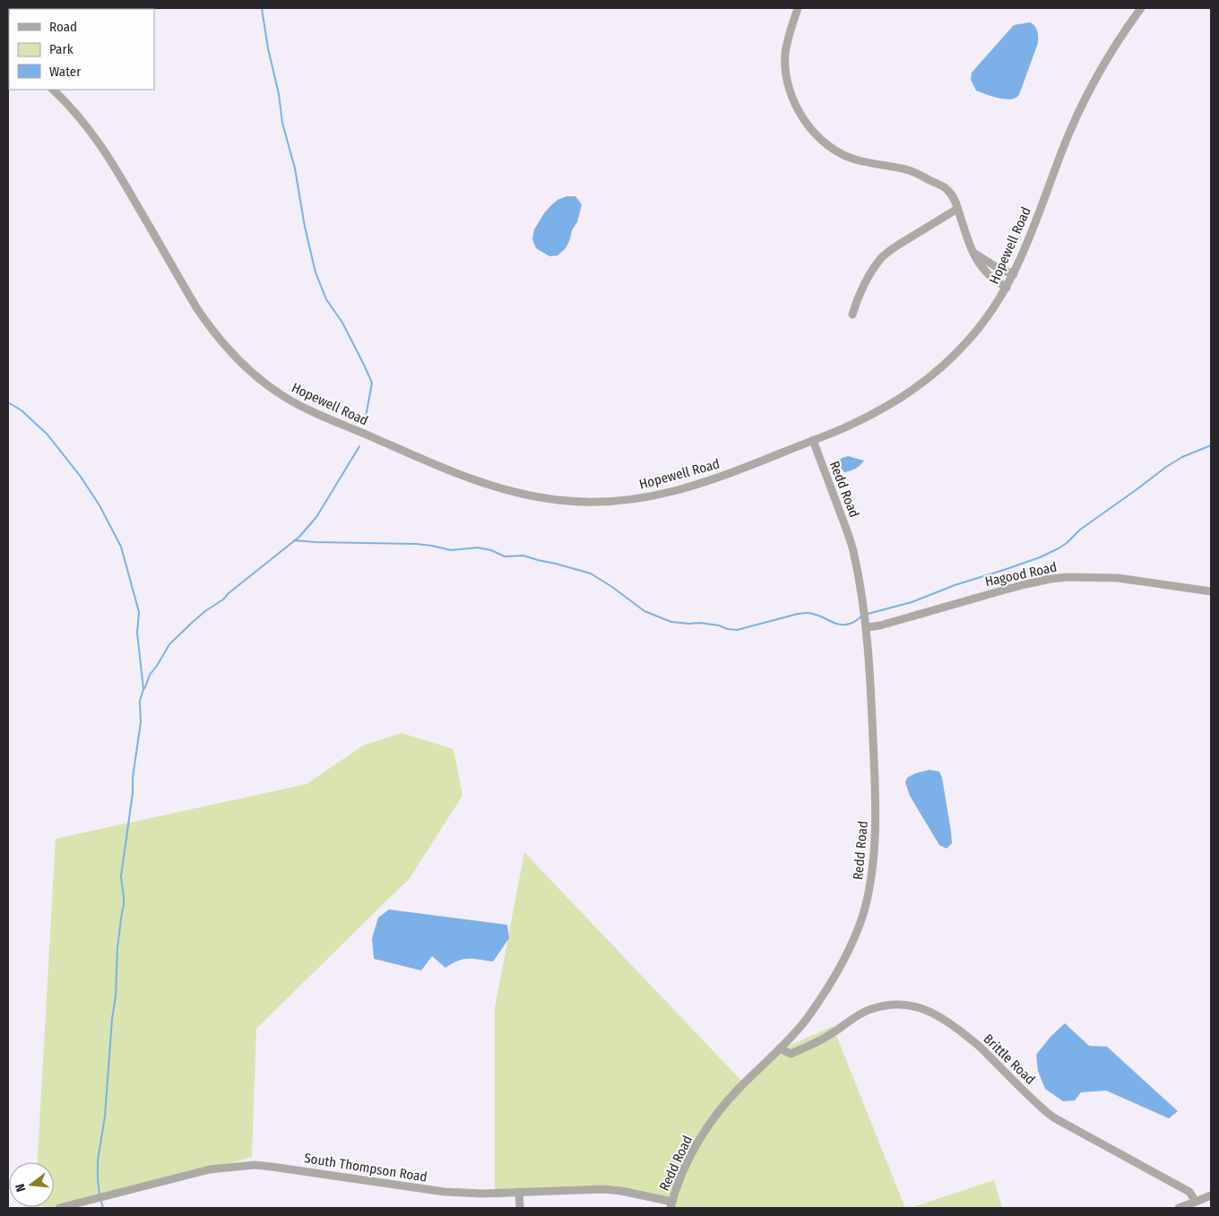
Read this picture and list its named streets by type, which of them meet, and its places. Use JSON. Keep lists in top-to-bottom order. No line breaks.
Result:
{"streets":{"street":["Hopewell Road","Redd Road","Hagood Road","Brittle Road","South Thompson Road"]},"crossings":[["Hopewell Road","Redd Road"],["Redd Road","Hagood Road"],["Redd Road","Brittle Road"],["Redd Road","South Thompson Road"]],"legend":["Road","Park","Water"],"north":"left"}
